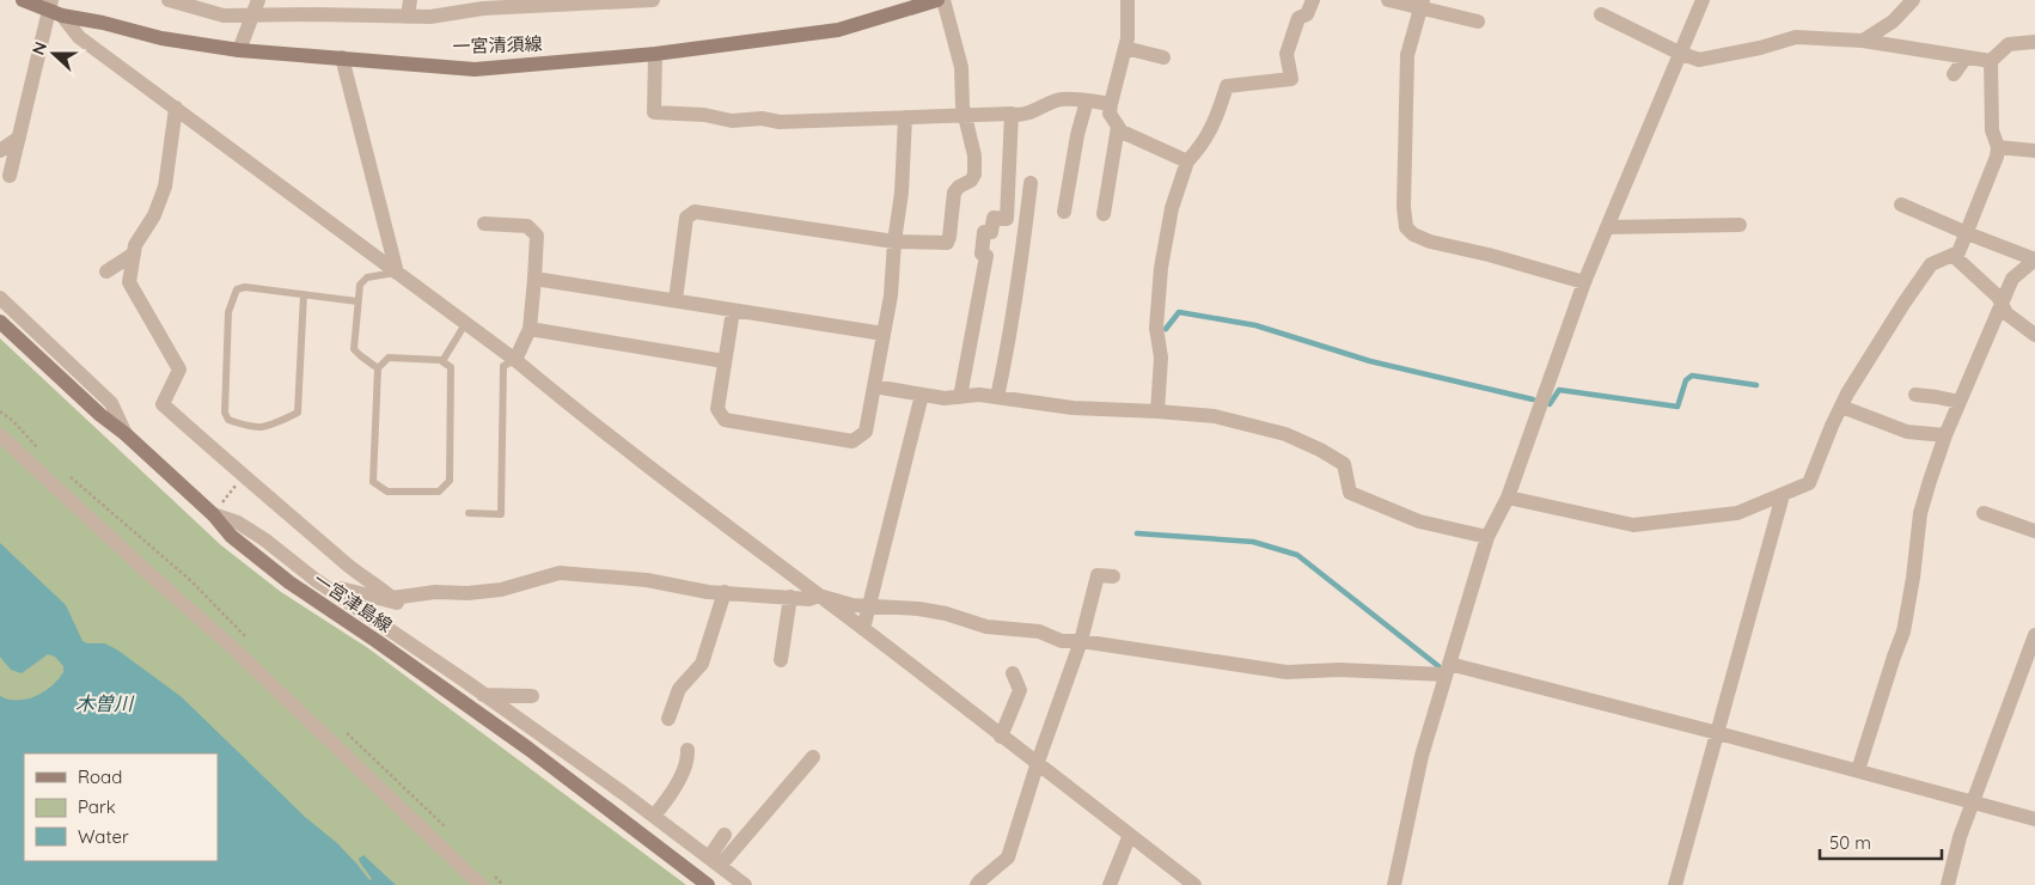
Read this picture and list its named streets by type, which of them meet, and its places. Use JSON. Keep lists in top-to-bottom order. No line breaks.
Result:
{"streets":{"main road":["一宮清須線","一宮津島線"]},"water":["木曽川"],"legend":["Road","Park","Water"],"scale_bar":"50 m","north":"left"}
